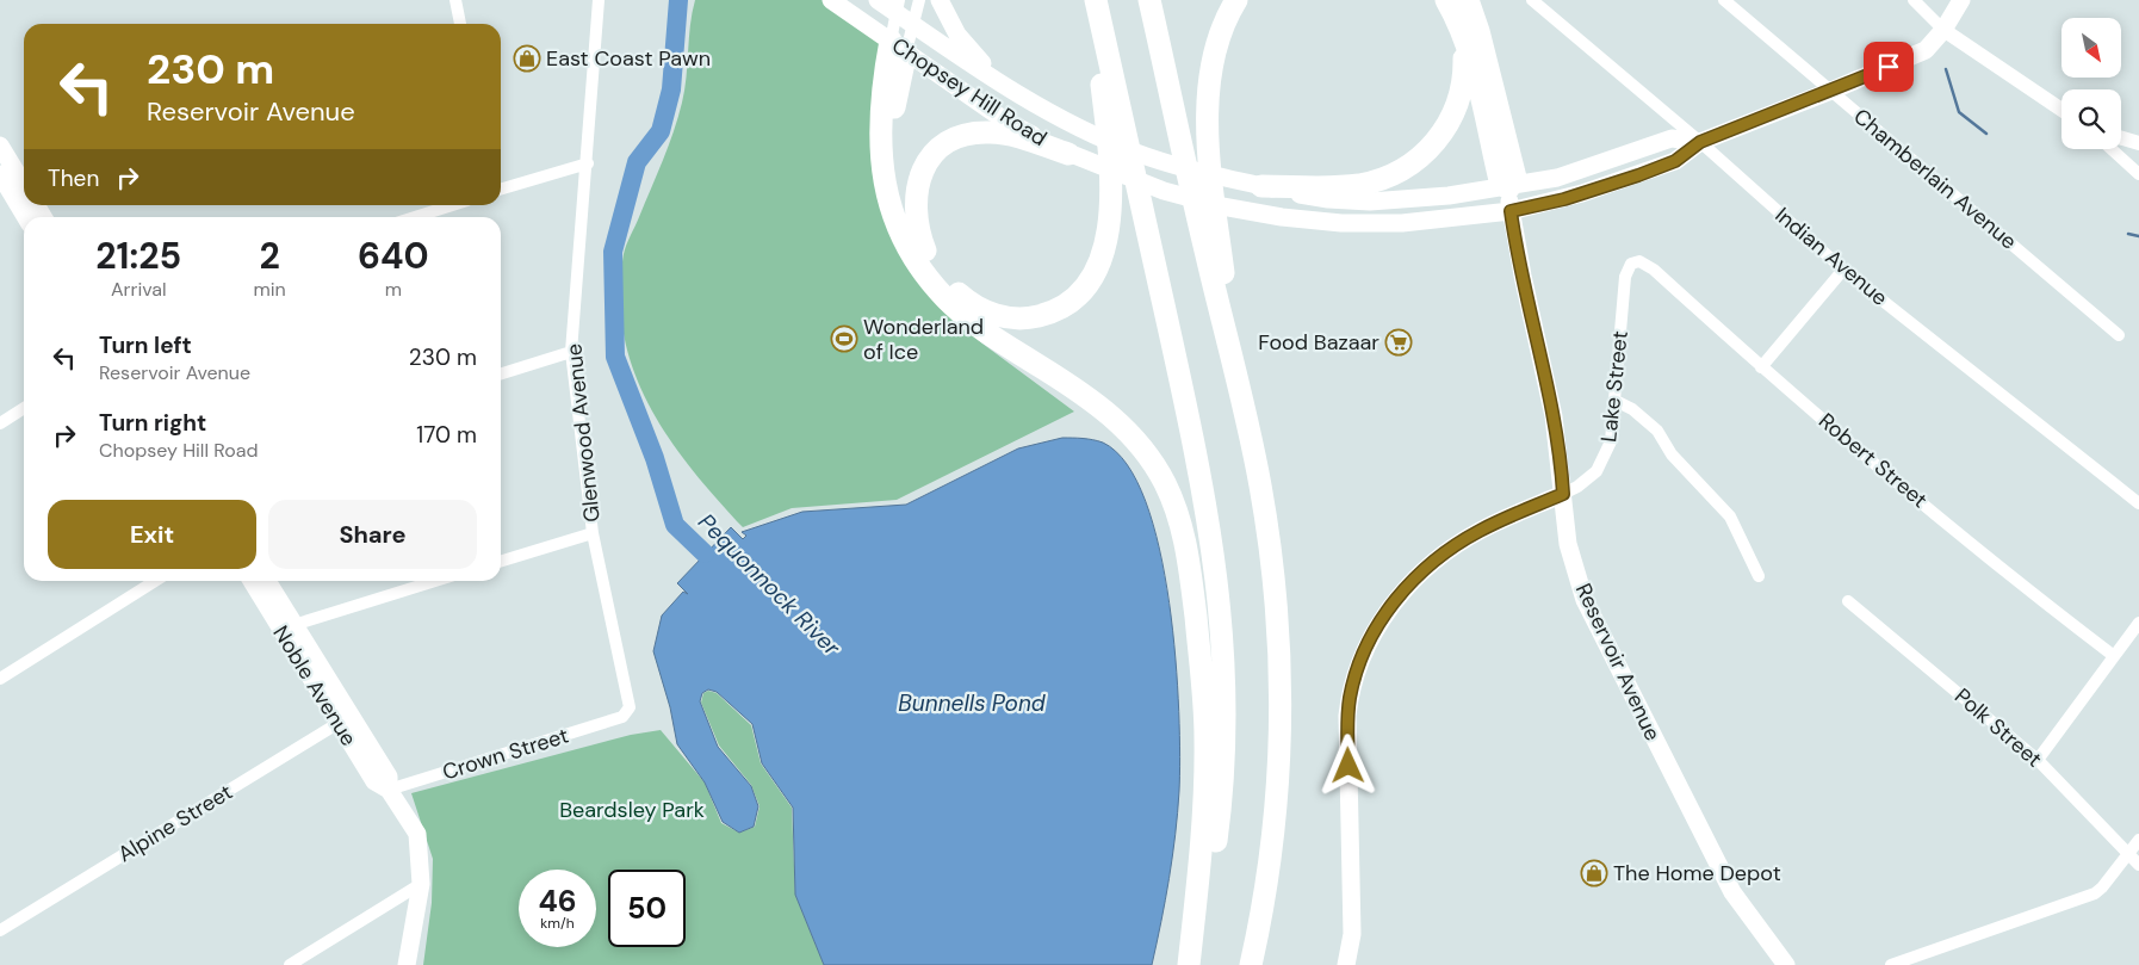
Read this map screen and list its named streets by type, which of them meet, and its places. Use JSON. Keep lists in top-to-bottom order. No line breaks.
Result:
{"streets":{"main road":["Chopsey Hill Road","Reservoir Avenue","Noble Avenue"],"street":["Chamberlain Avenue","Indian Avenue","Lake Street","Glenwood Avenue","Robert Street","Polk Street","Crown Street","Alpine Street"]},"crossings":[["Chopsey Hill Road","Chamberlain Avenue"],["Chopsey Hill Road","Indian Avenue"],["Chopsey Hill Road","Reservoir Avenue"],["Lake Street","Robert Street"],["Lake Street","Reservoir Avenue"],["Glenwood Avenue","Crown Street"],["Noble Avenue","Crown Street"],["Noble Avenue","Alpine Street"]],"water":["Pequonnock River","Bunnells Pond"],"parks":["Beardsley Park"],"places":{"shop":["East Coast Pawn","The Home Depot"],"sports":["Wonderland of Ice"],"supermarket":["Food Bazaar"]},"north":"bottom right","page":{"turn":["230 m","Reservoir Avenue"],"then":"Then","eta":["21:25","Arrival","2","min","640","m"],"list":[{"name":"Turn left","note":"Reservoir Avenue","value":"230 m"},{"name":"Turn right","note":"Chopsey Hill Road","value":"170 m"}],"buttons":["Exit","Share"],"speed":"46 km/h","limit":"50"}}
